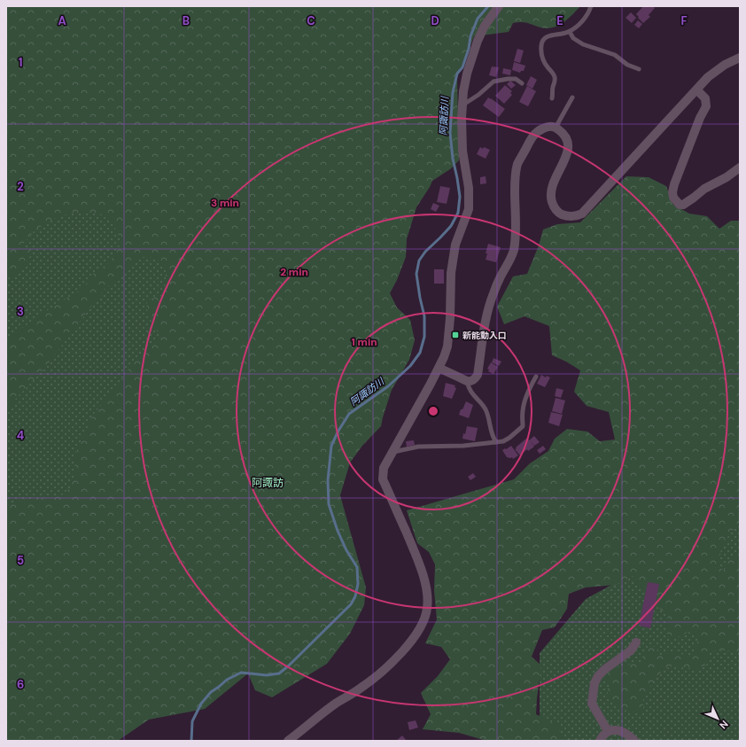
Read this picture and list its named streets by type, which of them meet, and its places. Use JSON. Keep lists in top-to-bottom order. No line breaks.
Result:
{"districts":["阿諏訪"],"water":["阿諏訪川"],"places":{"transit":["新能動入口"]},"north":"bottom right","grid":{"columns":["A","B","C","D","E","F"],"rows":["1","2","3","4","5","6"]},"rings":["3 min","2 min","1 min"]}
